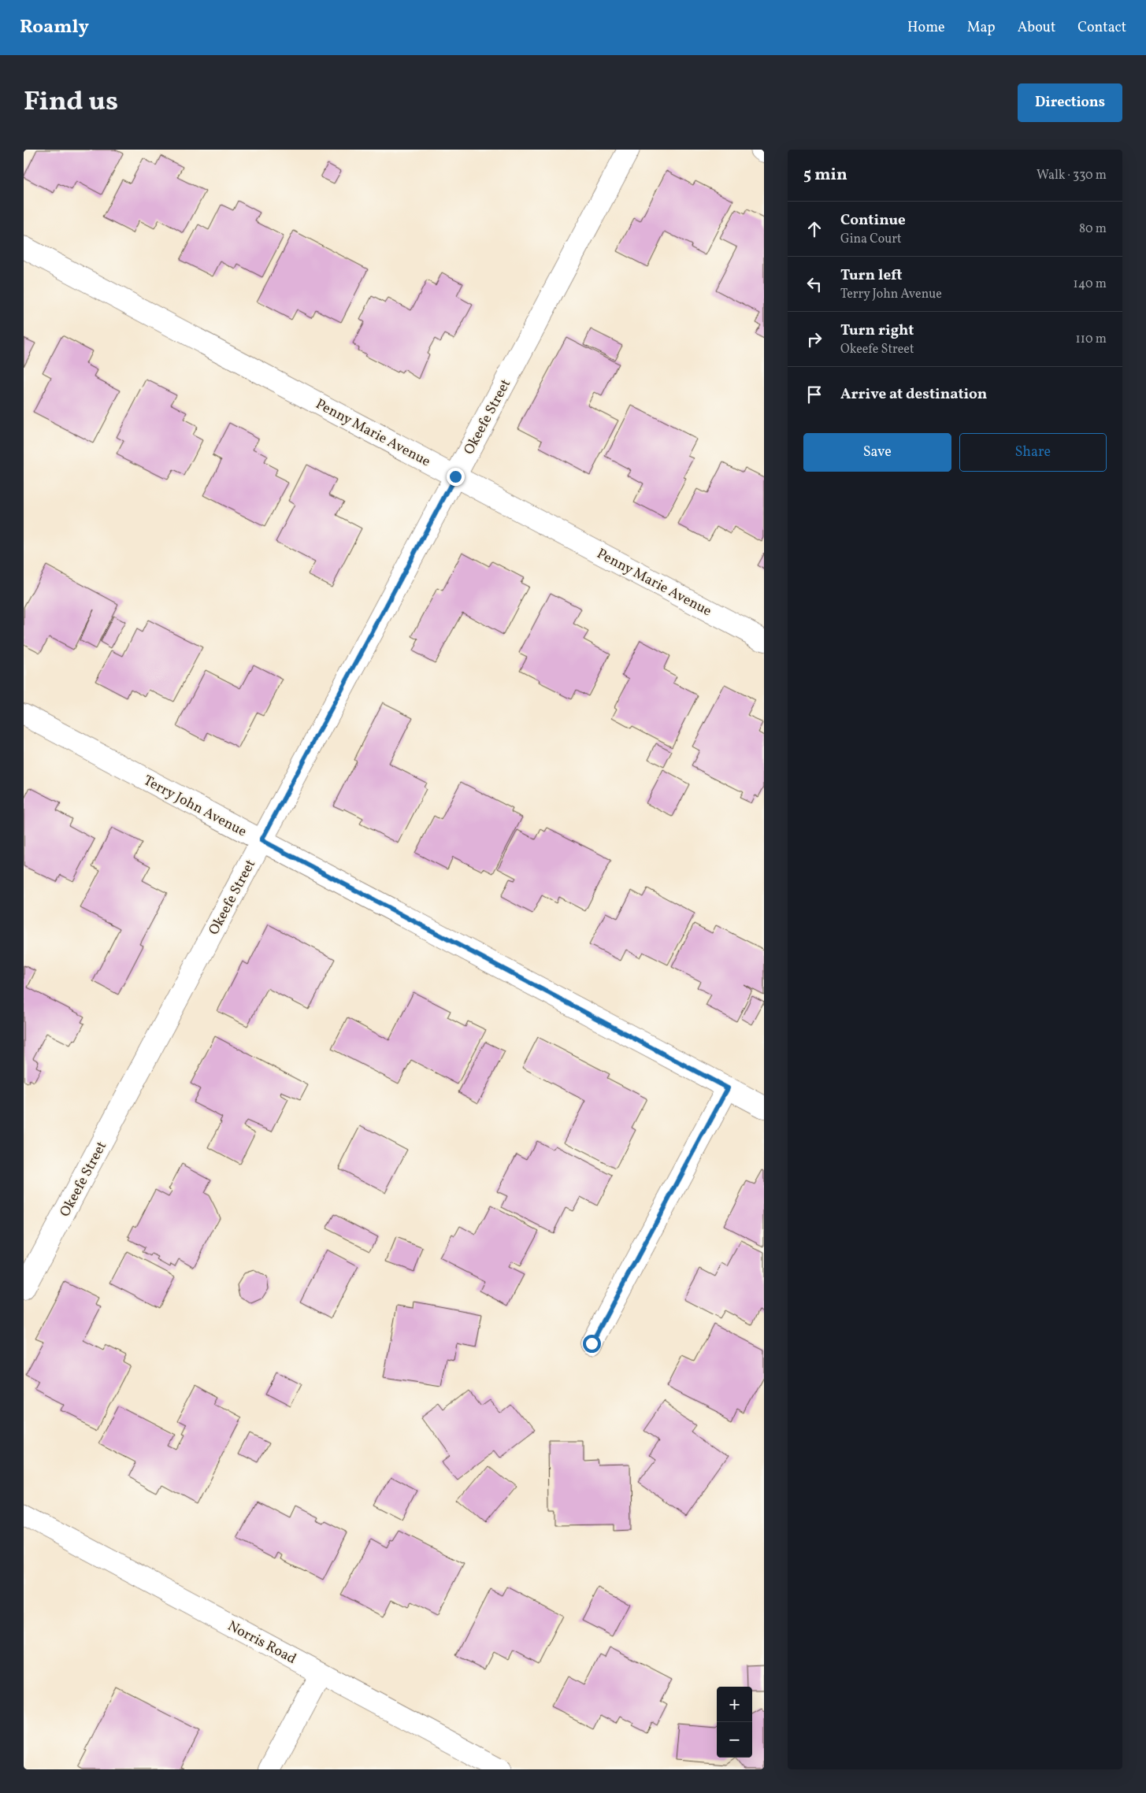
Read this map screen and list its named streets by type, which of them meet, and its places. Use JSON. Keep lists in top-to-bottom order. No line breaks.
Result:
{"streets":{"street":["Okeefe Street","Penny Marie Avenue","Terry John Avenue","Norris Road"]},"crossings":[["Okeefe Street","Penny Marie Avenue"],["Okeefe Street","Terry John Avenue"]],"page":{"header":"Roamly","nav":["Home","Map","About","Contact"],"title":"Find us","buttons":["Directions",["Save","Share"]],"heading":["5 min","Walk · 330 m"],"list":[["Continue","Gina Court","80 m"],["Turn left","Terry John Avenue","140 m"],["Turn right","Okeefe Street","110 m"],"Arrive at destination"],"map_buttons":["+","−"]}}
